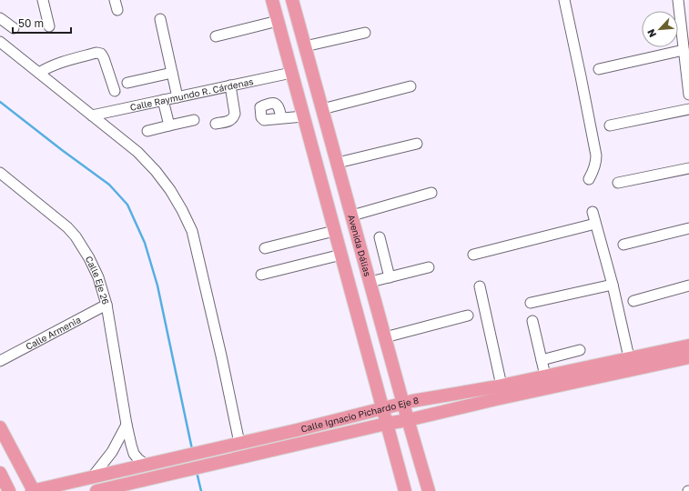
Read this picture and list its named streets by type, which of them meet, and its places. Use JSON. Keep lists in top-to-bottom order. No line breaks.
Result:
{"streets":{"main road":["Avenida Dálias","Calle Ignacio Pichardo Eje 8"],"street":["Calle Raymundo R. Cárdenas","Calle Eje 26","Calle Armenia"]},"crossings":[["Avenida Dálias","Calle Ignacio Pichardo Eje 8"],["Calle Eje 26","Calle Armenia"],["Calle Eje 26","Calle Ignacio Pichardo Eje 8"]],"scale_bar":"50 m","north":"bottom left"}
